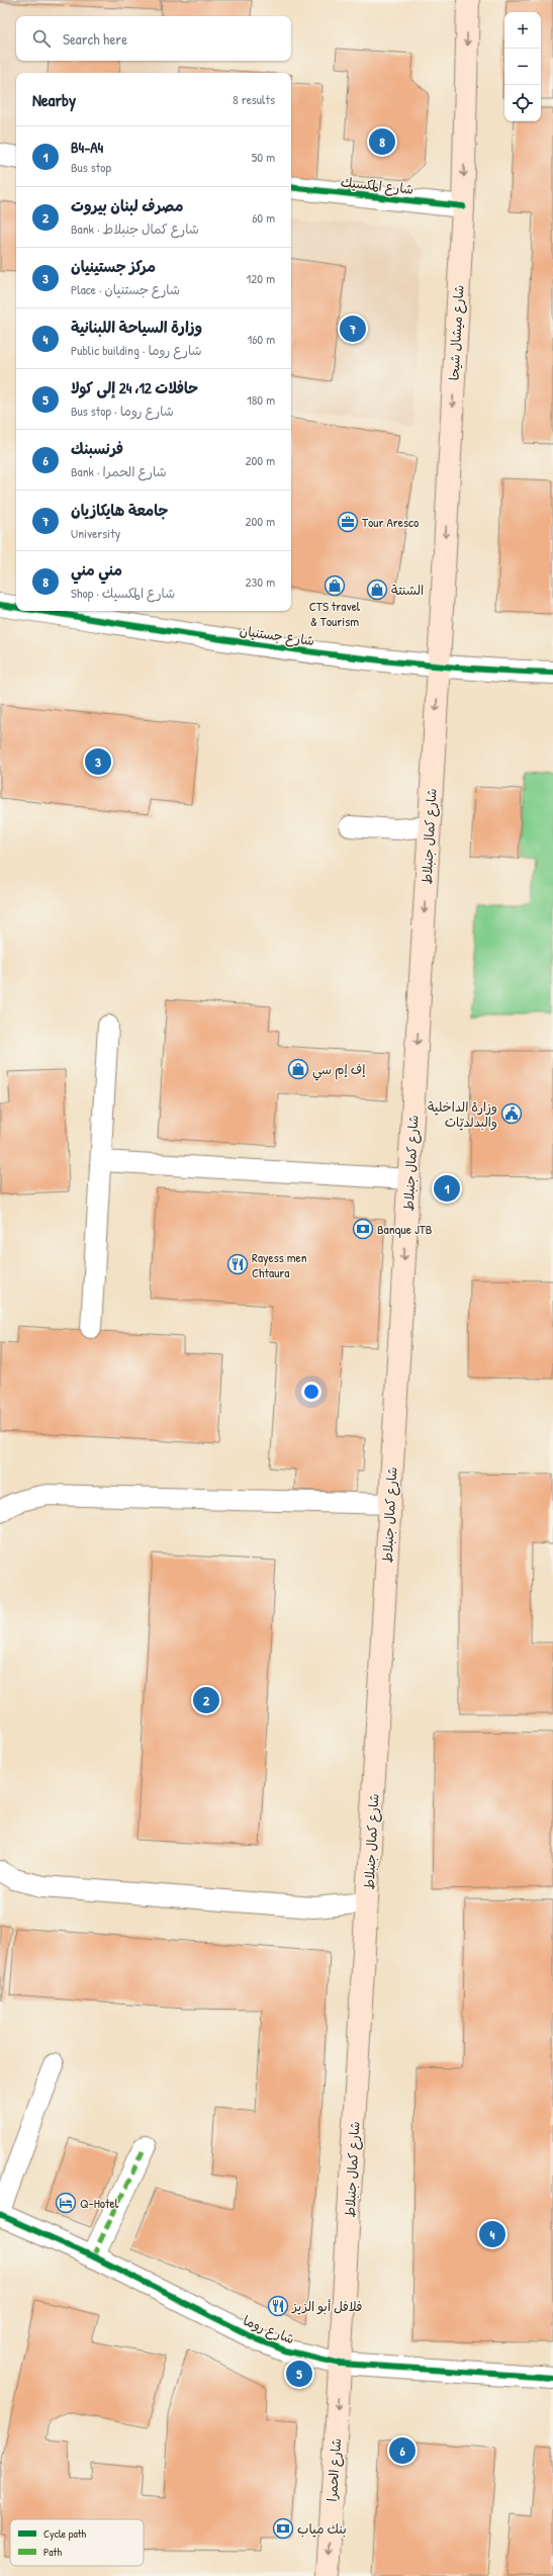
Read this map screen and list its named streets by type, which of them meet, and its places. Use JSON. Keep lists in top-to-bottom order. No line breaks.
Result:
{"streets":{"main road":["شارع ميشال شيحا","شارع كمال جنبلاط","شارع الحمرا"],"street":["شارع المكسيك","شارع جستنيان","شارع روما"]},"crossings":[["شارع المكسيك","شارع ميشال شيحا"],["شارع ميشال شيحا","شارع جستنيان"],["شارع ميشال شيحا","شارع كمال جنبلاط"],["شارع جستنيان","شارع كمال جنبلاط"],["شارع كمال جنبلاط","شارع روما"],["شارع كمال جنبلاط","شارع الحمرا"],["شارع روما","شارع الحمرا"]],"one_way":["شارع ميشال شيحا","شارع كمال جنبلاط","شارع الحمرا"],"places":{"office":["Tour Aresco"],"shop":["CTS travel & Tourism","الشنتة","إف إم سي"],"public building":["وزارة الداخلية والبدلديّات"],"bank":["Banque JTB","بنك مياب"],"restaurant":["Rayess men Chtaura","فلافل أبو الزيز"],"hotel":["Q-Hotel"]},"legend":["Cycle path","Path"],"page":{"map_buttons":["+","−"],"search":"Search here","heading":["Nearby","8 results"],"list":[{"mark":"1","name":"B4-A4","note":"Bus stop","value":"50 m"},{"mark":"2","name":"مصرف لبنان بيروت","note":"Bank · شارع كمال جنبلاط","value":"60 m"},{"mark":"3","name":"مركز جستينيان","note":"Place · شارع جستنيان","value":"120 m"},{"mark":"4","name":"وزارة السياحة اللبنانية","note":"Public building · شارع روما","value":"160 m"},{"mark":"5","name":"حافلات 12، 24 إلى كولا","note":"Bus stop · شارع روما","value":"180 m"},{"mark":"6","name":"فرنسبنك","note":"Bank · شارع الحمرا","value":"200 m"},{"mark":"7","name":"جامعة هايكازيان","note":"University","value":"200 m"},{"mark":"8","name":"مني مني","note":"Shop · شارع المكسيك","value":"230 m"}],"pins":["8","7","3","1","2","4","5","6"]}}
